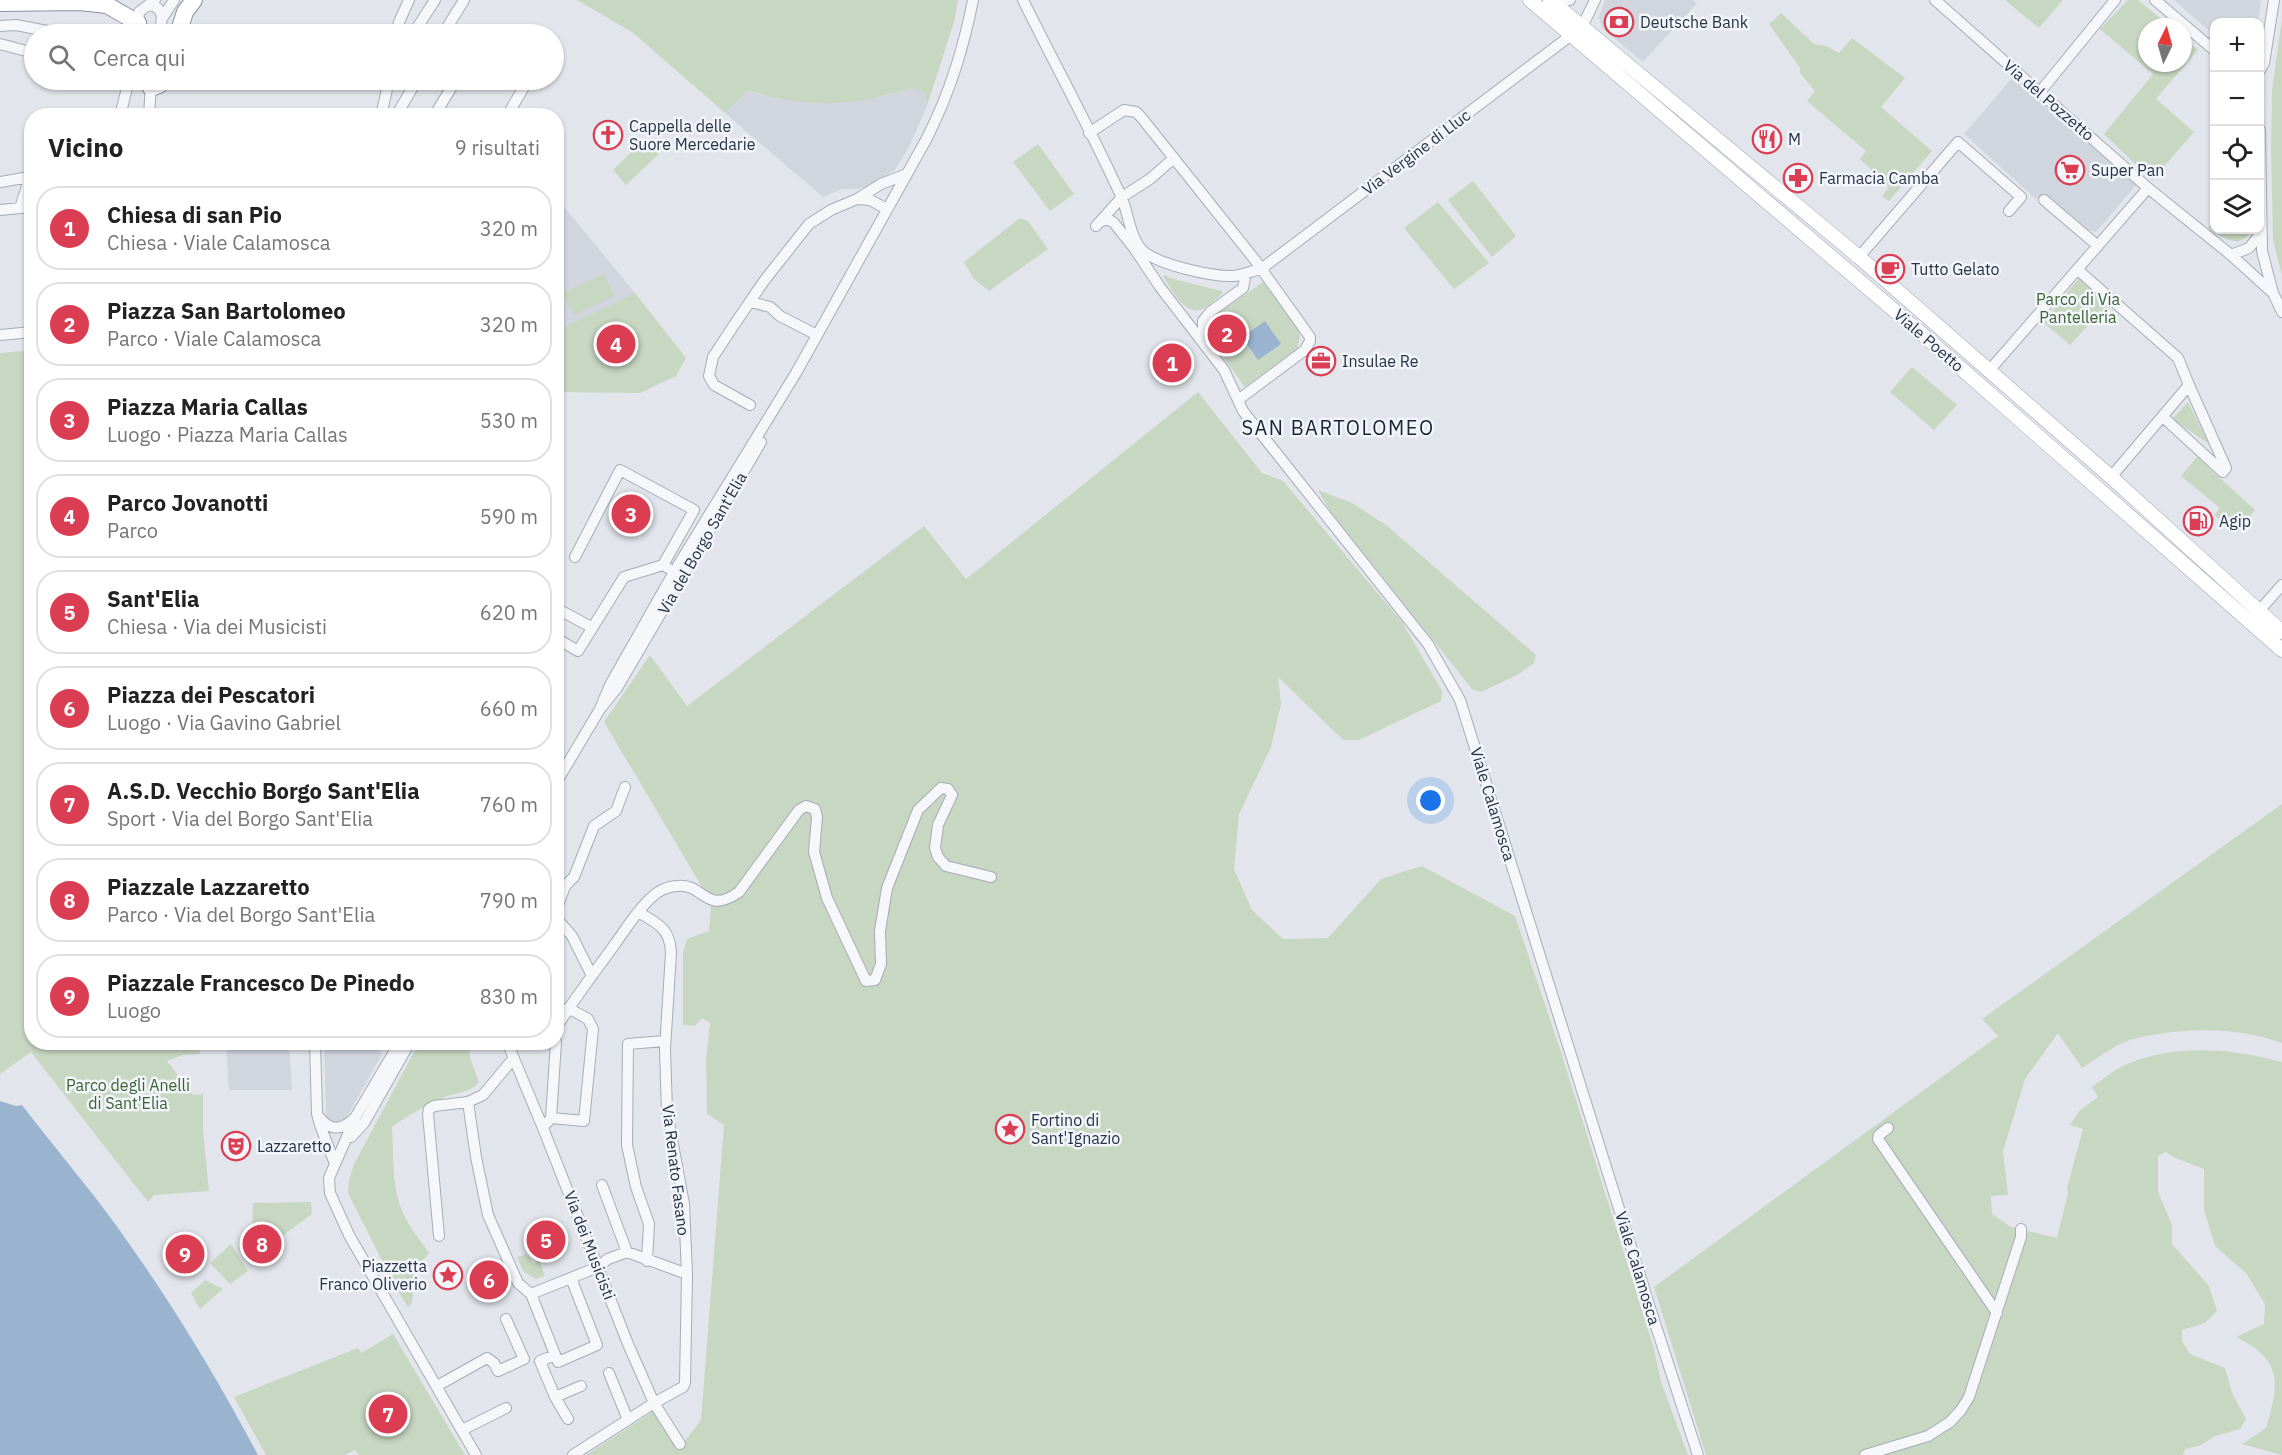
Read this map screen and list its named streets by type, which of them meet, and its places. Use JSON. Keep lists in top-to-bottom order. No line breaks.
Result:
{"streets":{"main road":["Viale Poetto"],"street":["Via del Pozzetto","Via Vergine di Lluc","Via del Borgo Sant'Elia","Viale Calamosca","Via Renato Fasano","Via dei Musicisti"]},"crossings":[["Via Vergine di Lluc","Viale Poetto"],["Via Renato Fasano","Via dei Musicisti"]],"districts":["SAN BARTOLOMEO"],"parks":["Parco di Via Pantelleria","Parco degli Anelli di Sant'Elia"],"places":{"bank":["Deutsche Bank"],"church":["Cappella delle Suore Mercedarie"],"restaurant":["M"],"supermarket":["Super Pan"],"pharmacy":["Farmacia Camba"],"cafe":["Tutto Gelato"],"office":["Insulae Re"],"fuel station":["Agip"],"place":["Fortino di Sant'Ignazio","Piazzetta Franco Oliverio"],"theatre":["Lazzaretto"]},"north":"top","page":{"map_buttons":["+","−"],"search":"Cerca qui","heading":["Vicino","9 risultati"],"list":[{"mark":"1","name":"Chiesa di san Pio","note":"Chiesa · Viale Calamosca","value":"320 m"},{"mark":"2","name":"Piazza San Bartolomeo","note":"Parco · Viale Calamosca","value":"320 m"},{"mark":"3","name":"Piazza Maria Callas","note":"Luogo · Piazza Maria Callas","value":"530 m"},{"mark":"4","name":"Parco Jovanotti","note":"Parco","value":"590 m"},{"mark":"5","name":"Sant'Elia","note":"Chiesa · Via dei Musicisti","value":"620 m"},{"mark":"6","name":"Piazza dei Pescatori","note":"Luogo · Via Gavino Gabriel","value":"660 m"},{"mark":"7","name":"A.S.D. Vecchio Borgo Sant'Elia","note":"Sport · Via del Borgo Sant'Elia","value":"760 m"},{"mark":"8","name":"Piazzale Lazzaretto","note":"Parco · Via del Borgo Sant'Elia","value":"790 m"},{"mark":"9","name":"Piazzale Francesco De Pinedo","note":"Luogo","value":"830 m"}],"pins":["2","4","1","3","5","8","9","6","7"]}}
